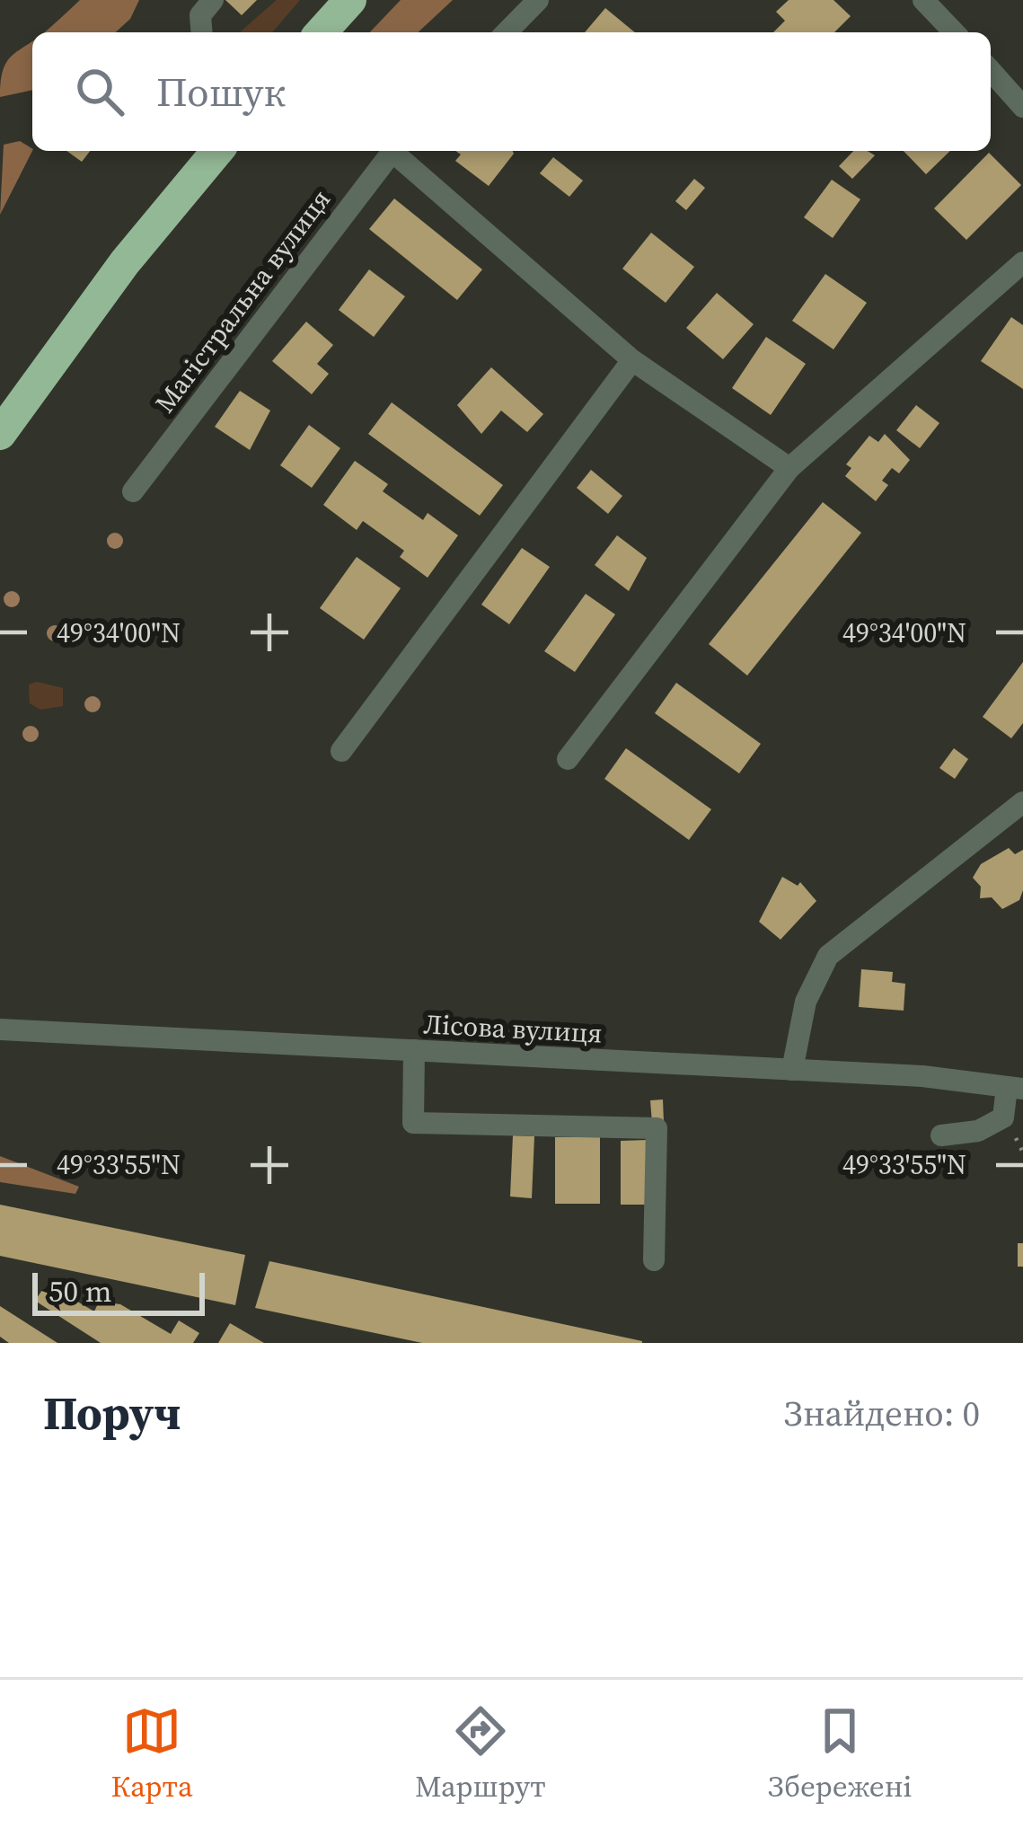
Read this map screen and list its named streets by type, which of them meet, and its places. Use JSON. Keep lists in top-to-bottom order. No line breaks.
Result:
{"streets":{"street":["Магістральна вулиця","Лісова вулиця"]},"scale_bar":"50 m","page":{"search":"Пошук","scale":"50 m","heading":["Поруч","Знайдено: 0"],"nav":["Карта","Маршрут","Збережені"]},"coordinates":["49°34'00\"N","49°33'55\"N"]}
